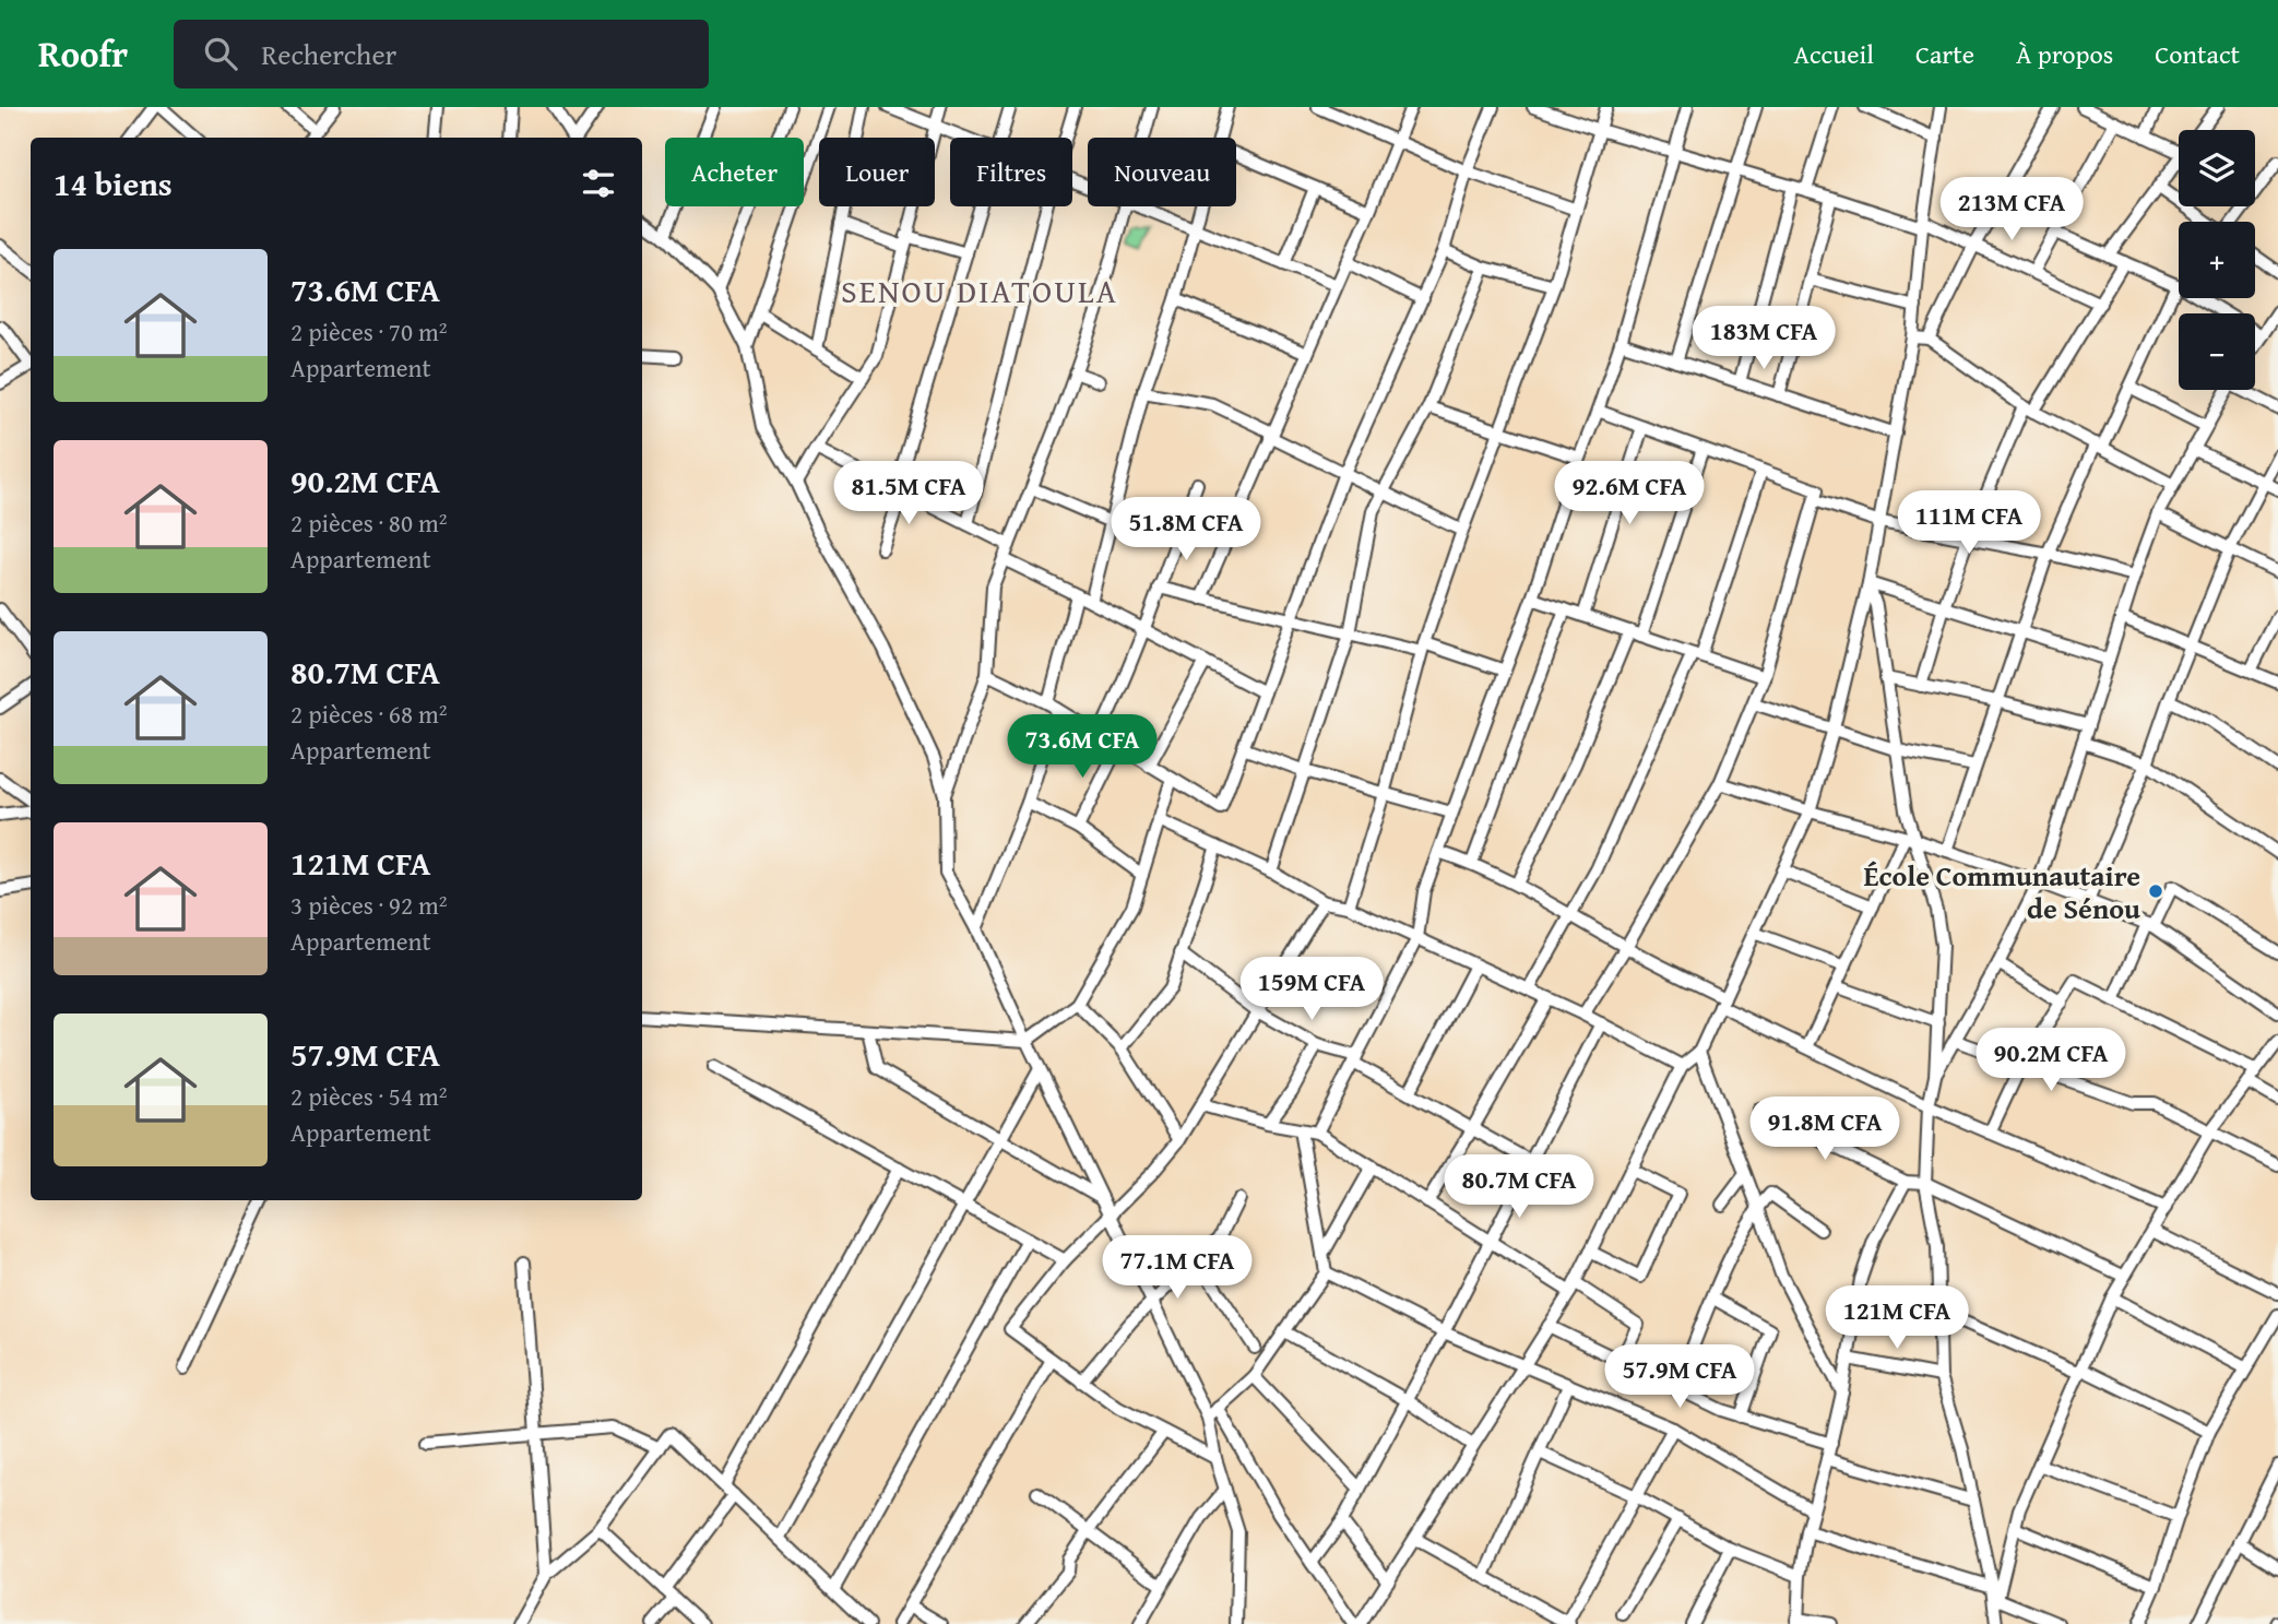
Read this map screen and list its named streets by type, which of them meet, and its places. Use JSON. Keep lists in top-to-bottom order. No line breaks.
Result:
{"districts":["SENOU DIATOULA"],"places":["École Communautaire de Sénou"],"page":{"header":"Roofr","search":"Rechercher","nav":["Accueil","Carte","À propos","Contact"],"map_buttons":["+","−"],"chip":["Acheter","Louer","Filtres","Nouveau"],"heading":"14 biens","price":["213M CFA","183M CFA","81.5M CFA","92.6M CFA","111M CFA","51.8M CFA","73.6M CFA","159M CFA","90.2M CFA","91.8M CFA","80.7M CFA","77.1M CFA","121M CFA","57.9M CFA"],"list":[{"name":"73.6M CFA","note":"2 pièces · 70 m² · Appartement"},{"name":"90.2M CFA","note":"2 pièces · 80 m² · Appartement"},{"name":"80.7M CFA","note":"2 pièces · 68 m² · Appartement"},{"name":"121M CFA","note":"3 pièces · 92 m² · Appartement"},{"name":"57.9M CFA","note":"2 pièces · 54 m² · Appartement"}]}}
